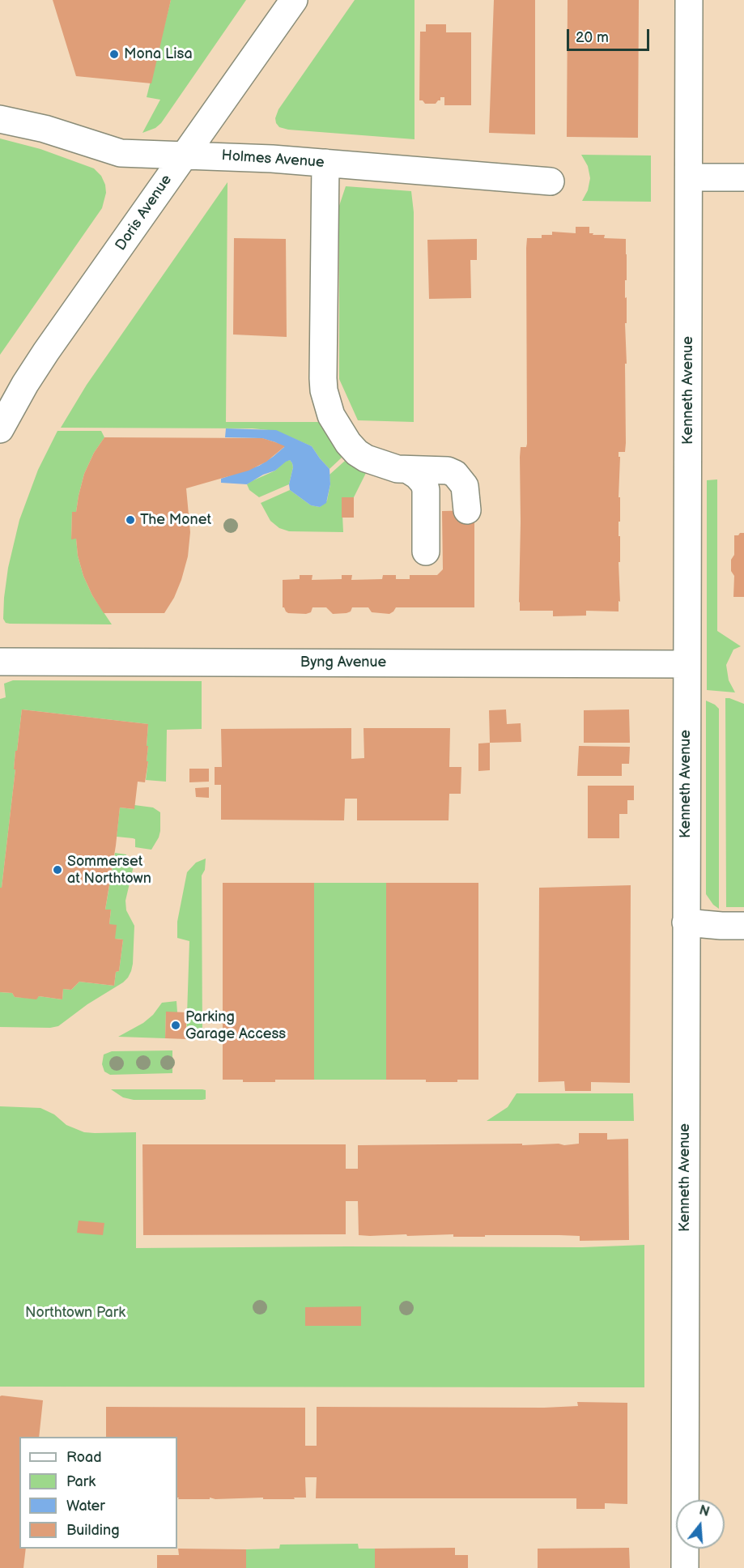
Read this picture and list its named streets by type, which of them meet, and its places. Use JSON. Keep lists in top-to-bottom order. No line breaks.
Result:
{"streets":{"street":["Holmes Avenue","Doris Avenue","Kenneth Avenue","Byng Avenue"]},"crossings":[["Holmes Avenue","Doris Avenue"],["Kenneth Avenue","Byng Avenue"]],"parks":["Northtown Park"],"places":["Mona Lisa","The Monet","Sommerset at Northtown","Parking Garage Access"],"legend":["Road","Park","Water","Building"],"scale_bar":"20 m","north":"top"}
